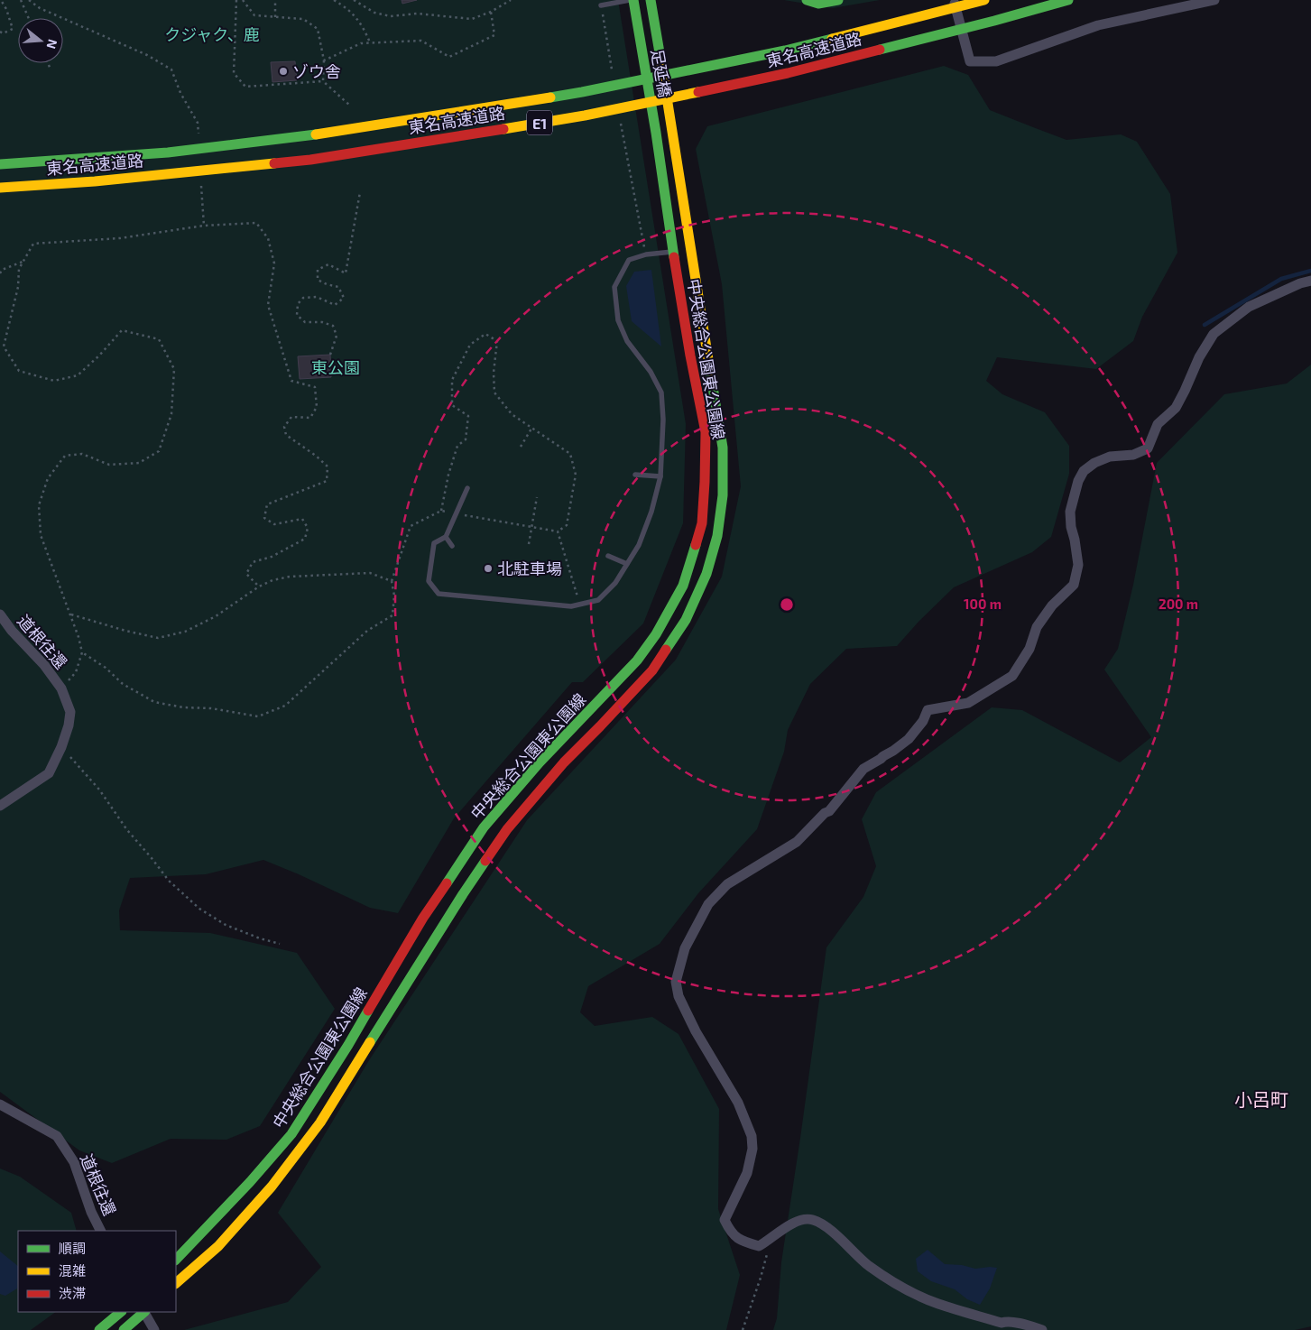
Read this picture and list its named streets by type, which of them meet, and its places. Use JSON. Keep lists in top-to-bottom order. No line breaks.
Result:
{"streets":{"main road":["東名高速道路","足延橋","E1","中央総合公園東公園線"],"street":["道根往還"]},"crossings":[["足延橋","中央総合公園東公園線"]],"districts":["小呂町"],"parks":["クジャク、鹿","東公園"],"places":["ゾウ舎","北駐車場"],"legend":["順調","混雑","渋滞"],"north":"right","rings":["100 m","200 m"]}
